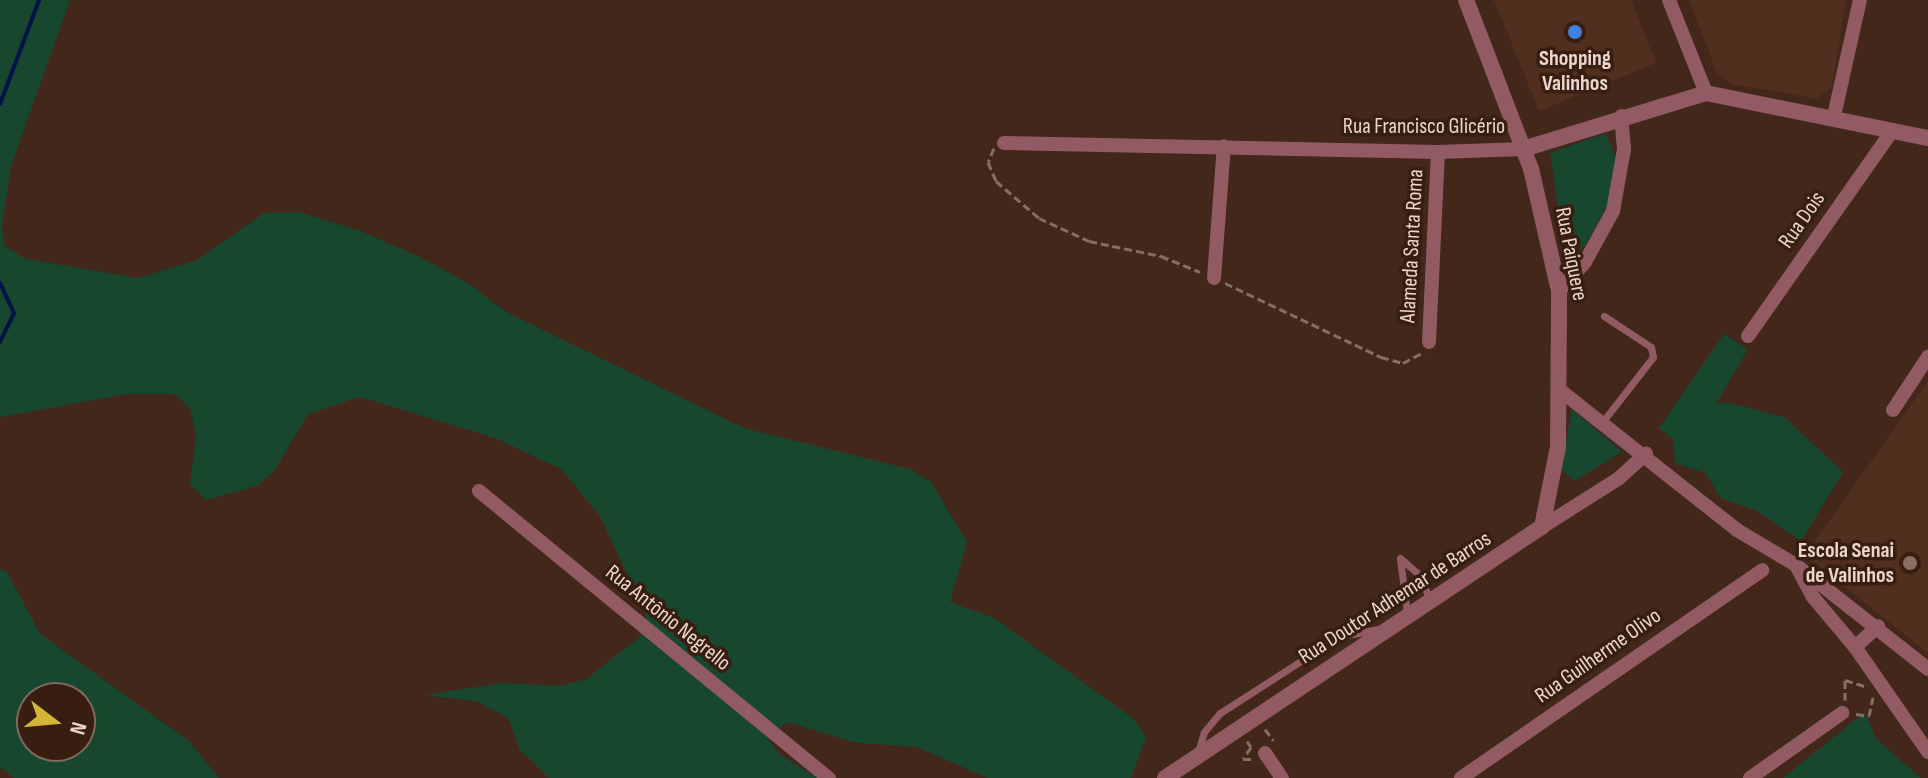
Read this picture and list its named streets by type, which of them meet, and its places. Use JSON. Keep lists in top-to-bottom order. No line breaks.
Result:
{"streets":{"street":["Rua Francisco Glicério","Rua Dois","Alameda Santa Roma","Rua Paiquere","Rua Doutor Adhemar de Barros","Rua Antônio Negrello","Rua Guilherme Olivo"]},"crossings":[["Rua Francisco Glicério","Rua Dois"],["Rua Francisco Glicério","Alameda Santa Roma"],["Rua Francisco Glicério","Rua Paiquere"],["Rua Paiquere","Rua Doutor Adhemar de Barros"]],"places":["Shopping Valinhos","Escola Senai de Valinhos"],"north":"right"}
